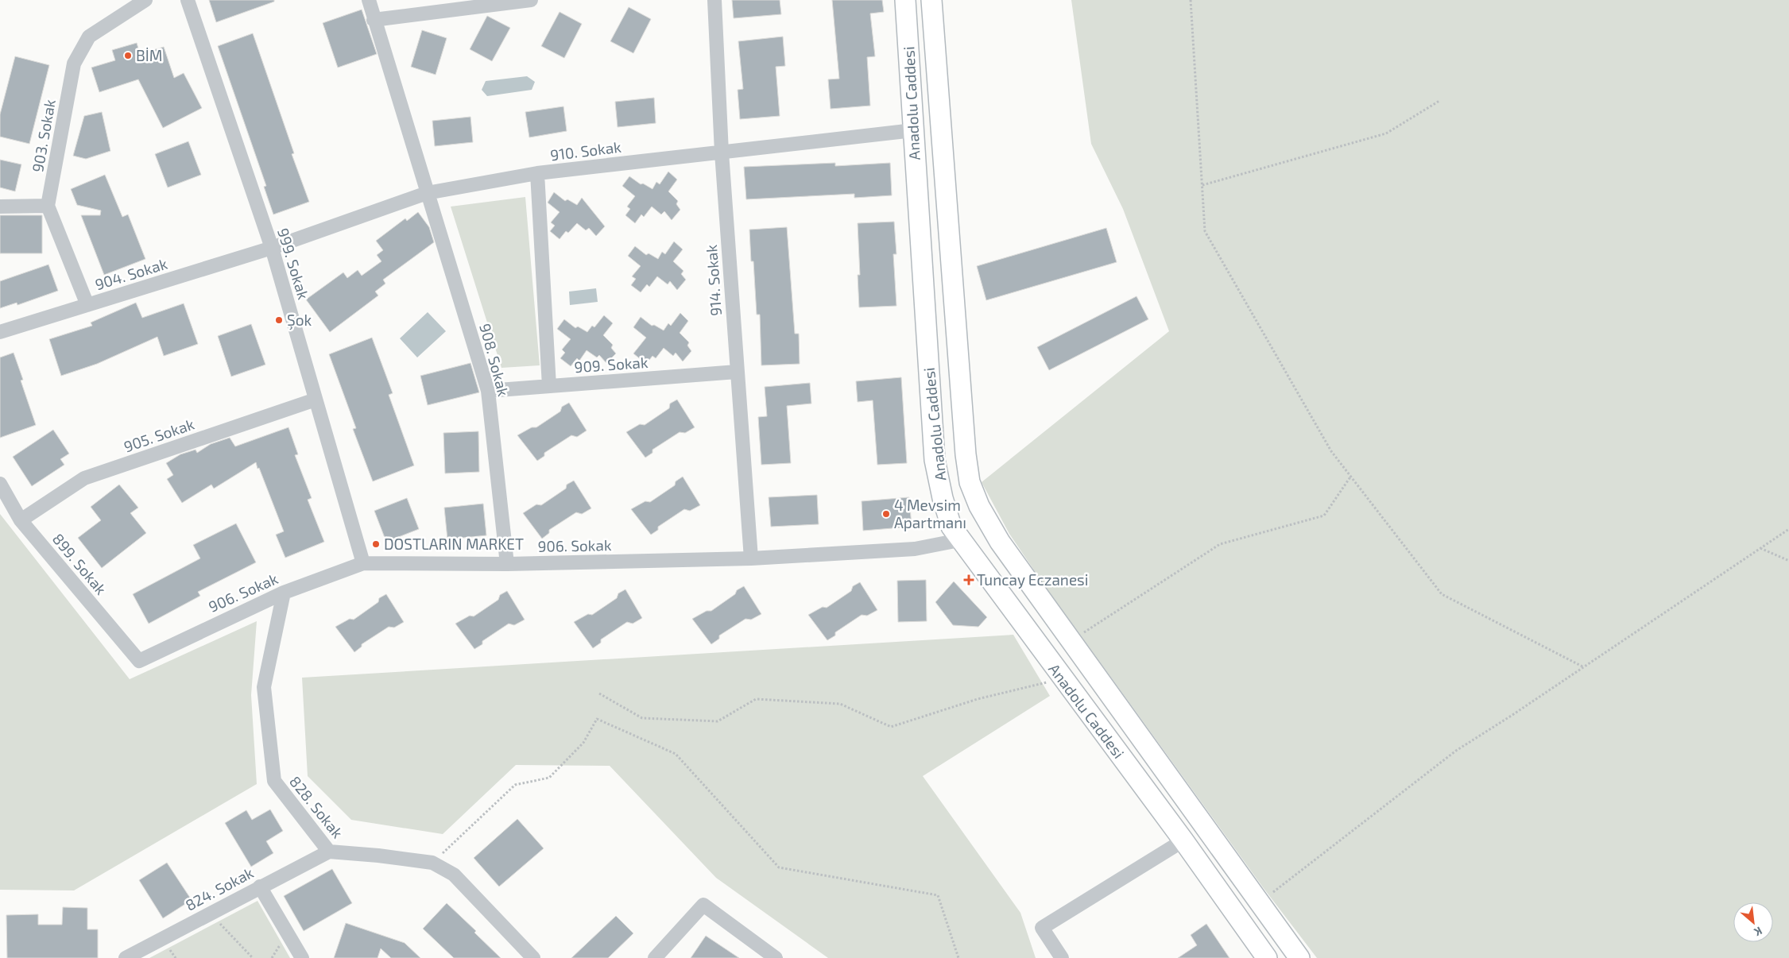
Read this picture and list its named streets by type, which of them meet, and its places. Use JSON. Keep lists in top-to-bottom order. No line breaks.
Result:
{"streets":{"main road":["Anadolu Caddesi"],"street":["903. Sokak","910. Sokak","999. Sokak","904. Sokak","914. Sokak","908. Sokak","909. Sokak","905. Sokak","906. Sokak","899. Sokak","828. Sokak","824. Sokak"]},"crossings":[["Anadolu Caddesi","910. Sokak"],["Anadolu Caddesi","906. Sokak"],["910. Sokak","999. Sokak"],["910. Sokak","904. Sokak"],["910. Sokak","914. Sokak"],["910. Sokak","908. Sokak"],["999. Sokak","904. Sokak"],["999. Sokak","905. Sokak"],["999. Sokak","906. Sokak"],["914. Sokak","909. Sokak"],["914. Sokak","906. Sokak"],["908. Sokak","909. Sokak"],["908. Sokak","906. Sokak"],["905. Sokak","899. Sokak"],["906. Sokak","899. Sokak"],["906. Sokak","828. Sokak"],["828. Sokak","824. Sokak"]],"places":{"other":["BİM","Şok","4 Mevsim Apartmanı","DOSTLARIN MARKET"],"health":["Tuncay Eczanesi"]},"north":"bottom right"}
